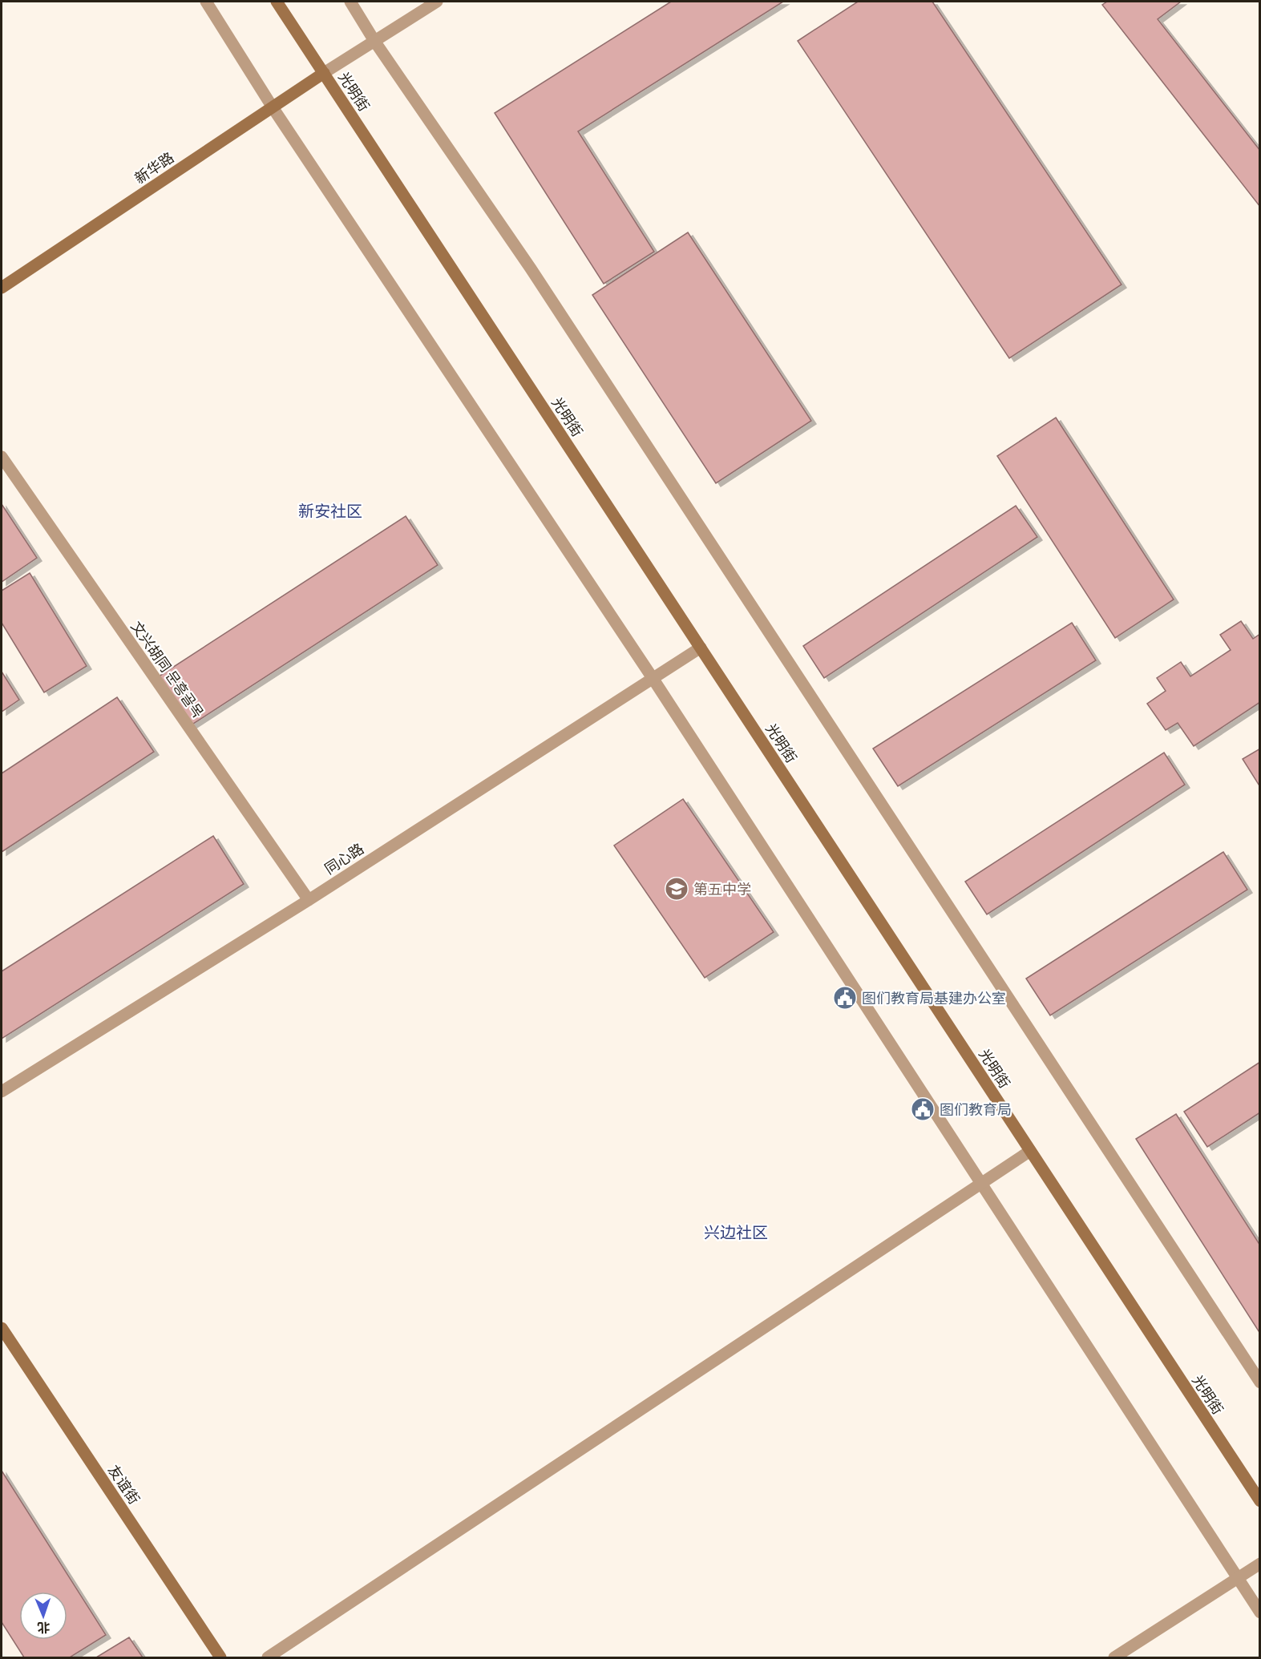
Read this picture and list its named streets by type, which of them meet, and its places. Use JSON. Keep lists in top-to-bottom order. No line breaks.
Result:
{"streets":{"main road":["光明街","新华路","友谊街"],"street":["文兴胡同 문흥골목","同心路"]},"crossings":[["光明街","新华路"],["光明街","同心路"],["文兴胡同 문흥골목","同心路"]],"districts":["新安社区","兴边社区"],"places":{"school or university":["第五中学"],"public building":["图们教育局基建办公室","图们教育局"]},"north":"bottom"}
